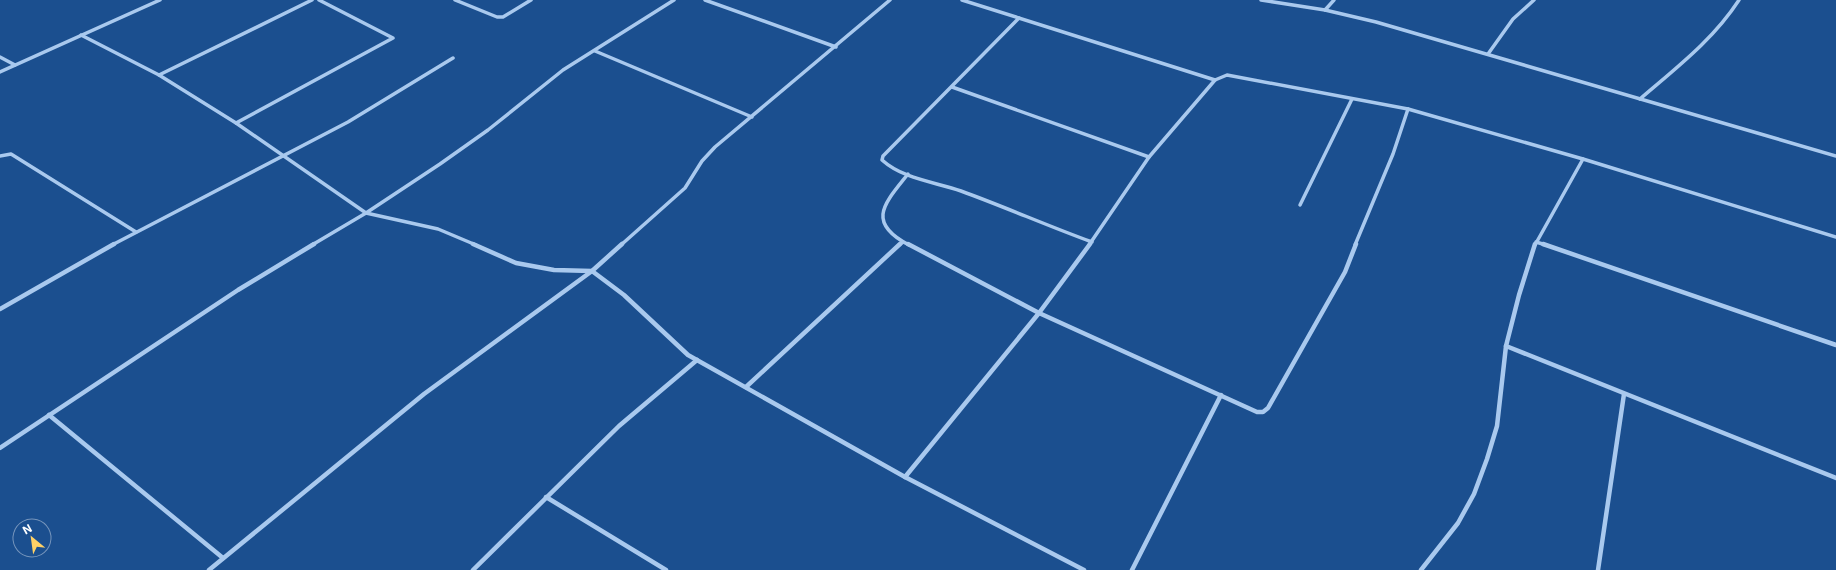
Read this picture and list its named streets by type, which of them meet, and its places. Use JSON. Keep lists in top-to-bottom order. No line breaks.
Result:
{"north":"top left"}
